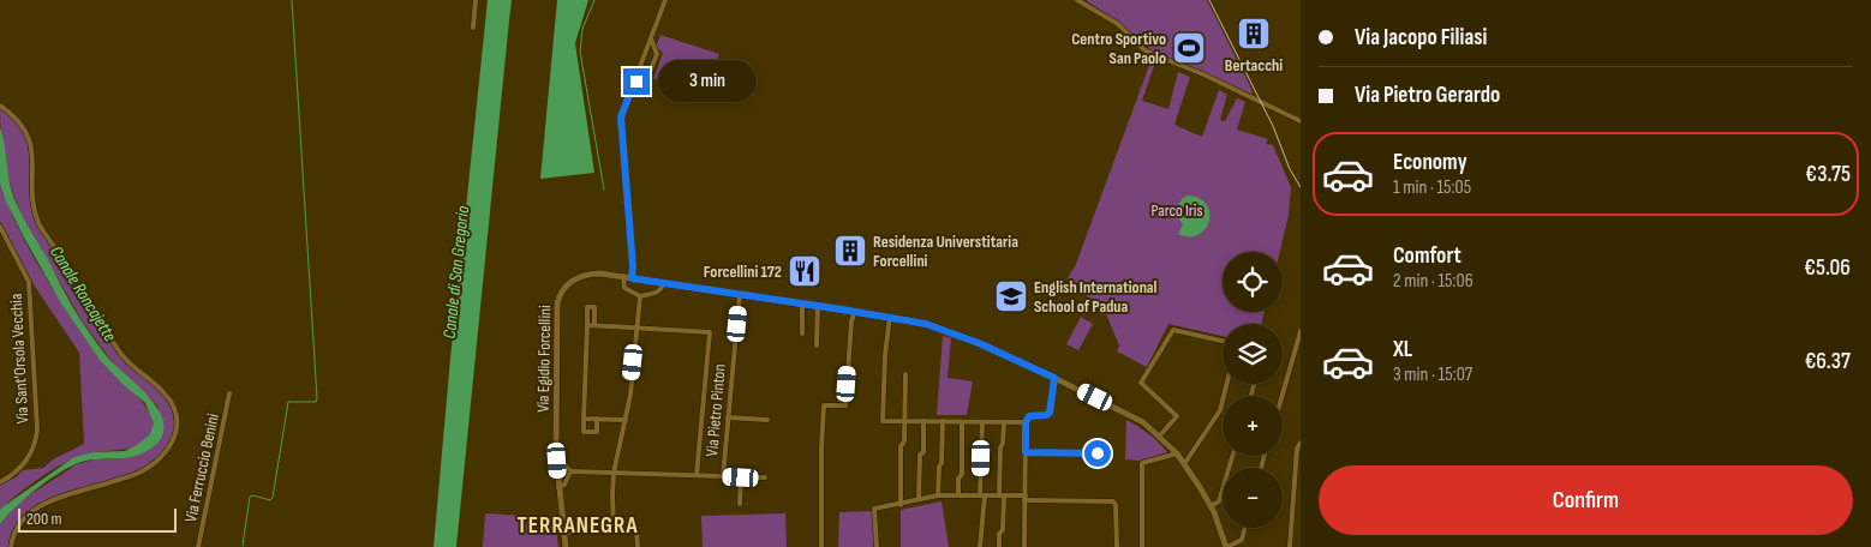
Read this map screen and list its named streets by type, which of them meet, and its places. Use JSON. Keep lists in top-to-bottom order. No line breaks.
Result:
{"streets":{"street":["Via Sant'Orsola Vecchia","Via Egidio Forcellini","Via Pietro Pinton","Via Ferruccio Benini"]},"crossings":[["Via Egidio Forcellini","Via Pietro Pinton"]],"districts":["TERRANEGRA"],"water":["Canale di San Gregorio","Canale Roncajette"],"parks":["Parco Iris"],"places":{"building":["Bertacchi","Residenza Universtitaria Forcellini"],"sports":["Centro Sportivo San Paolo"],"restaurant":["Forcellini 172"],"school or university":["English International School of Padua"]},"scale_bar":"200 m","page":{"banner":["Via Jacopo Filiasi","Via Pietro Gerardo"],"bubble":"3 min","list":[{"name":"Economy","note":"1 min · 15:05","value":"€3.75"},{"name":"Comfort","note":"2 min · 15:06","value":"€5.06"},{"name":"XL","note":"3 min · 15:07","value":"€6.37"}],"map_buttons":["+","−"],"buttons":"Confirm","scale":"200 m"}}
